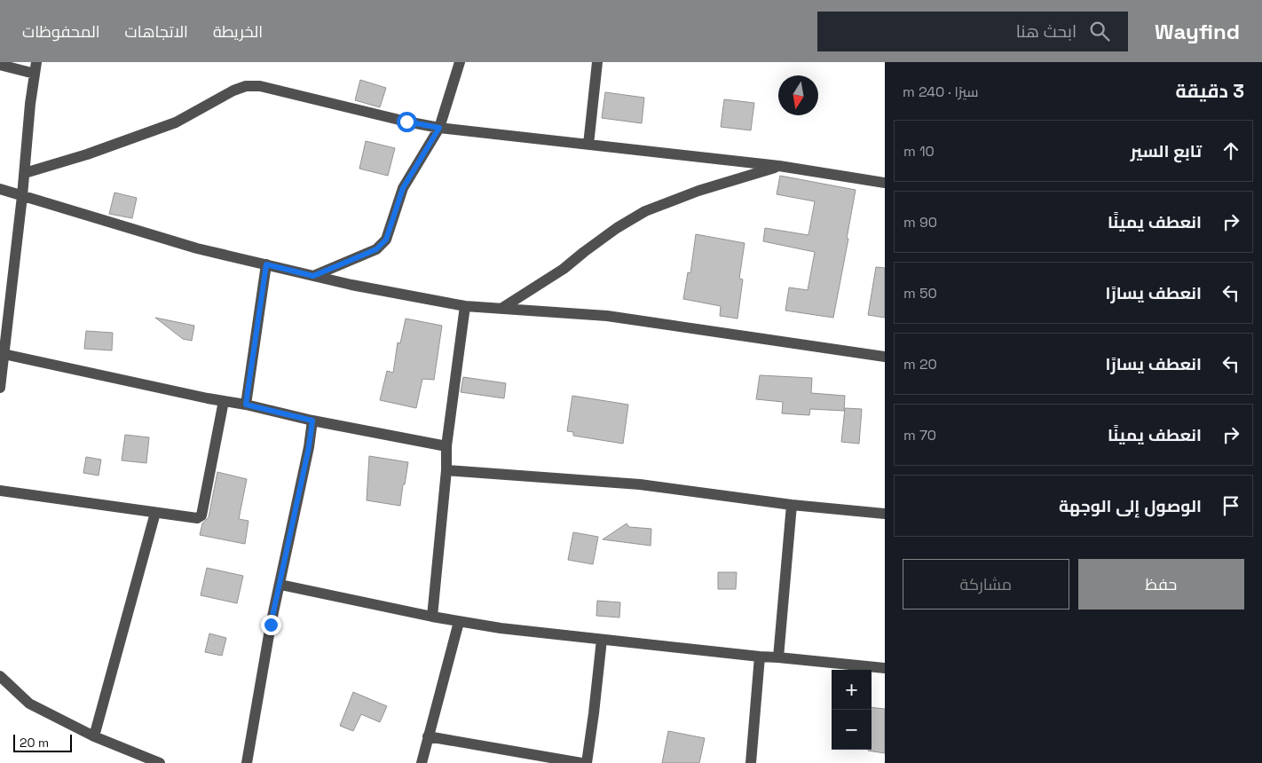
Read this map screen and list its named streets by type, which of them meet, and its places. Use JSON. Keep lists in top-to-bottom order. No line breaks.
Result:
{"scale_bar":"20 m","north":"bottom","page":{"header":"Wayfind","search":"ابحث هنا","nav":["الخريطة","الاتجاهات","المحفوظات"],"heading":["3 دقيقة","سيرًا · 240 m"],"list":[["تابع السير","10 m"],["انعطف يمينًا","90 m"],["انعطف يسارًا","50 m"],["انعطف يسارًا","20 m"],["انعطف يمينًا","70 m"],"الوصول إلى الوجهة"],"buttons":["حفظ","مشاركة"],"map_buttons":["+","−"],"scale":"20 m"}}
